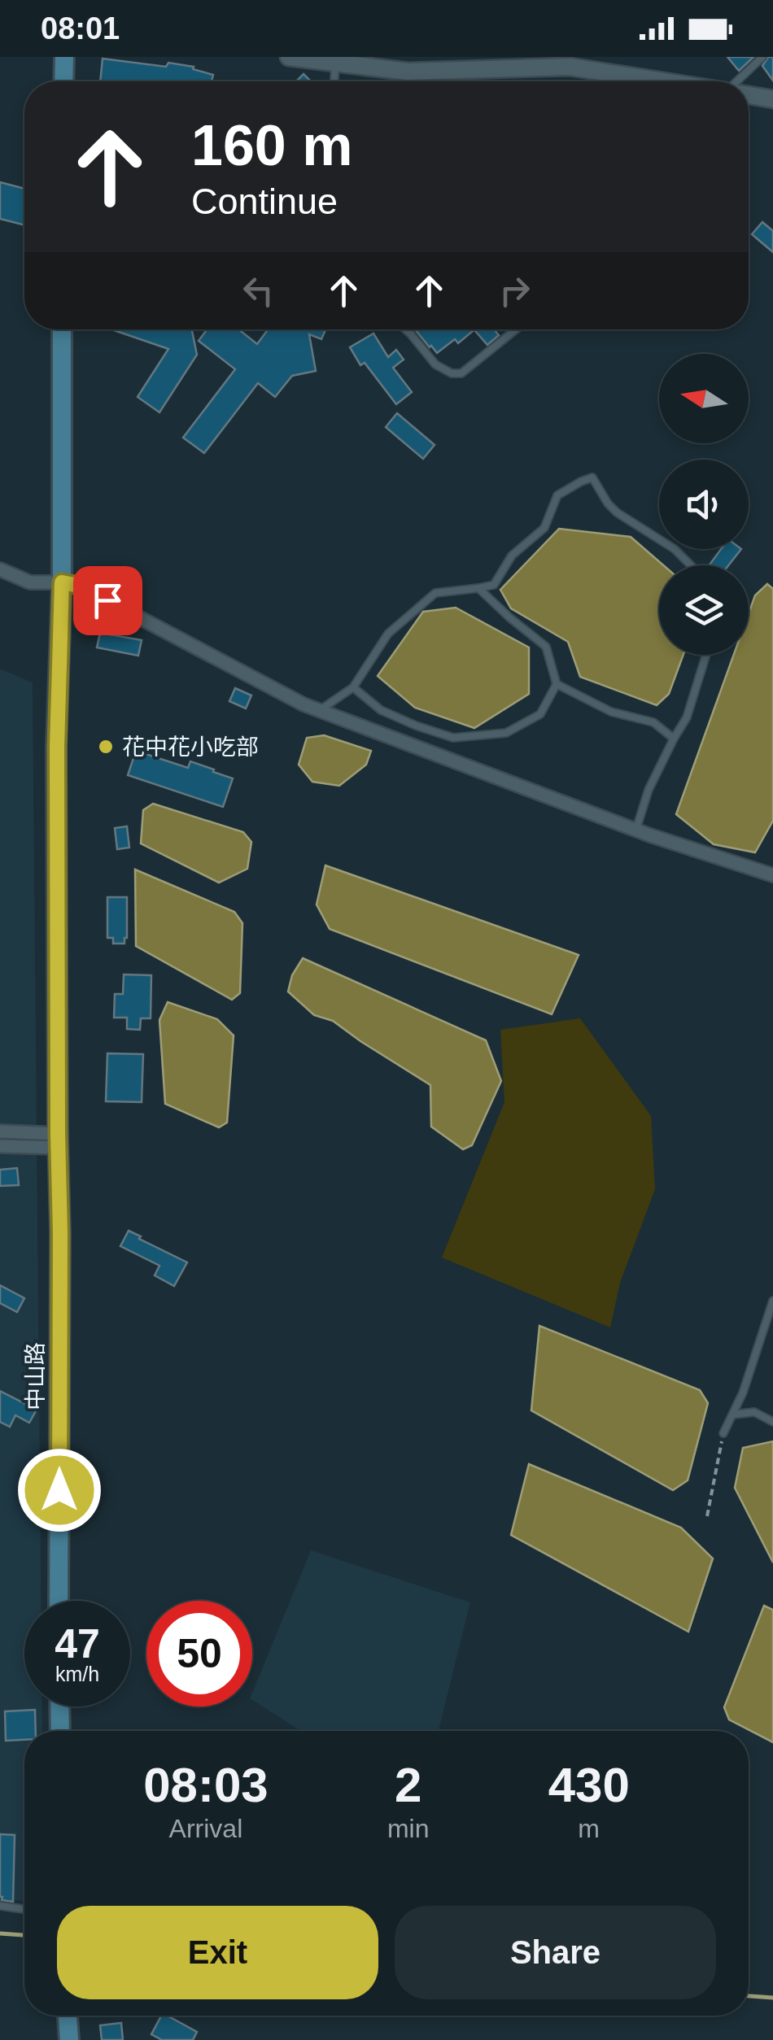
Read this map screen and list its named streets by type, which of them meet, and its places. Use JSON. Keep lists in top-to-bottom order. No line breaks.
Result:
{"streets":{"main road":["中山路"]},"places":["花中花小吃部"],"north":"left","page":{"status":"08:01","turn":["160 m","Continue"],"speed":"47 km/h","limit":"50","eta":["08:03","Arrival","2","min","430","m"],"buttons":["Exit","Share"]}}
